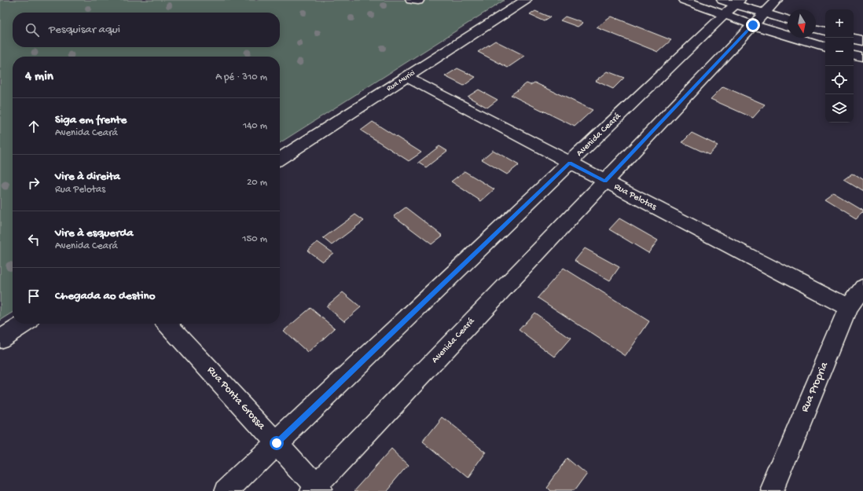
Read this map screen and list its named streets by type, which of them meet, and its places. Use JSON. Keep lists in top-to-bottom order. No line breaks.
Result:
{"streets":{"street":["Rua Murici","Avenida Ceará","Rua Pelotas","Rua Propria","Rua Ponta Grossa"]},"crossings":[["Rua Murici","Rua Pelotas"],["Avenida Ceará","Rua Pelotas"],["Avenida Ceará","Rua Ponta Grossa"],["Rua Pelotas","Rua Propria"]],"north":"bottom","page":{"map_buttons":["+","−"],"search":"Pesquisar aqui","heading":["4 min","A pé · 310 m"],"list":[["Siga em frente","Avenida Ceará","140 m"],["Vire à direita","Rua Pelotas","20 m"],["Vire à esquerda","Avenida Ceará","150 m"],"Chegada ao destino"]}}
